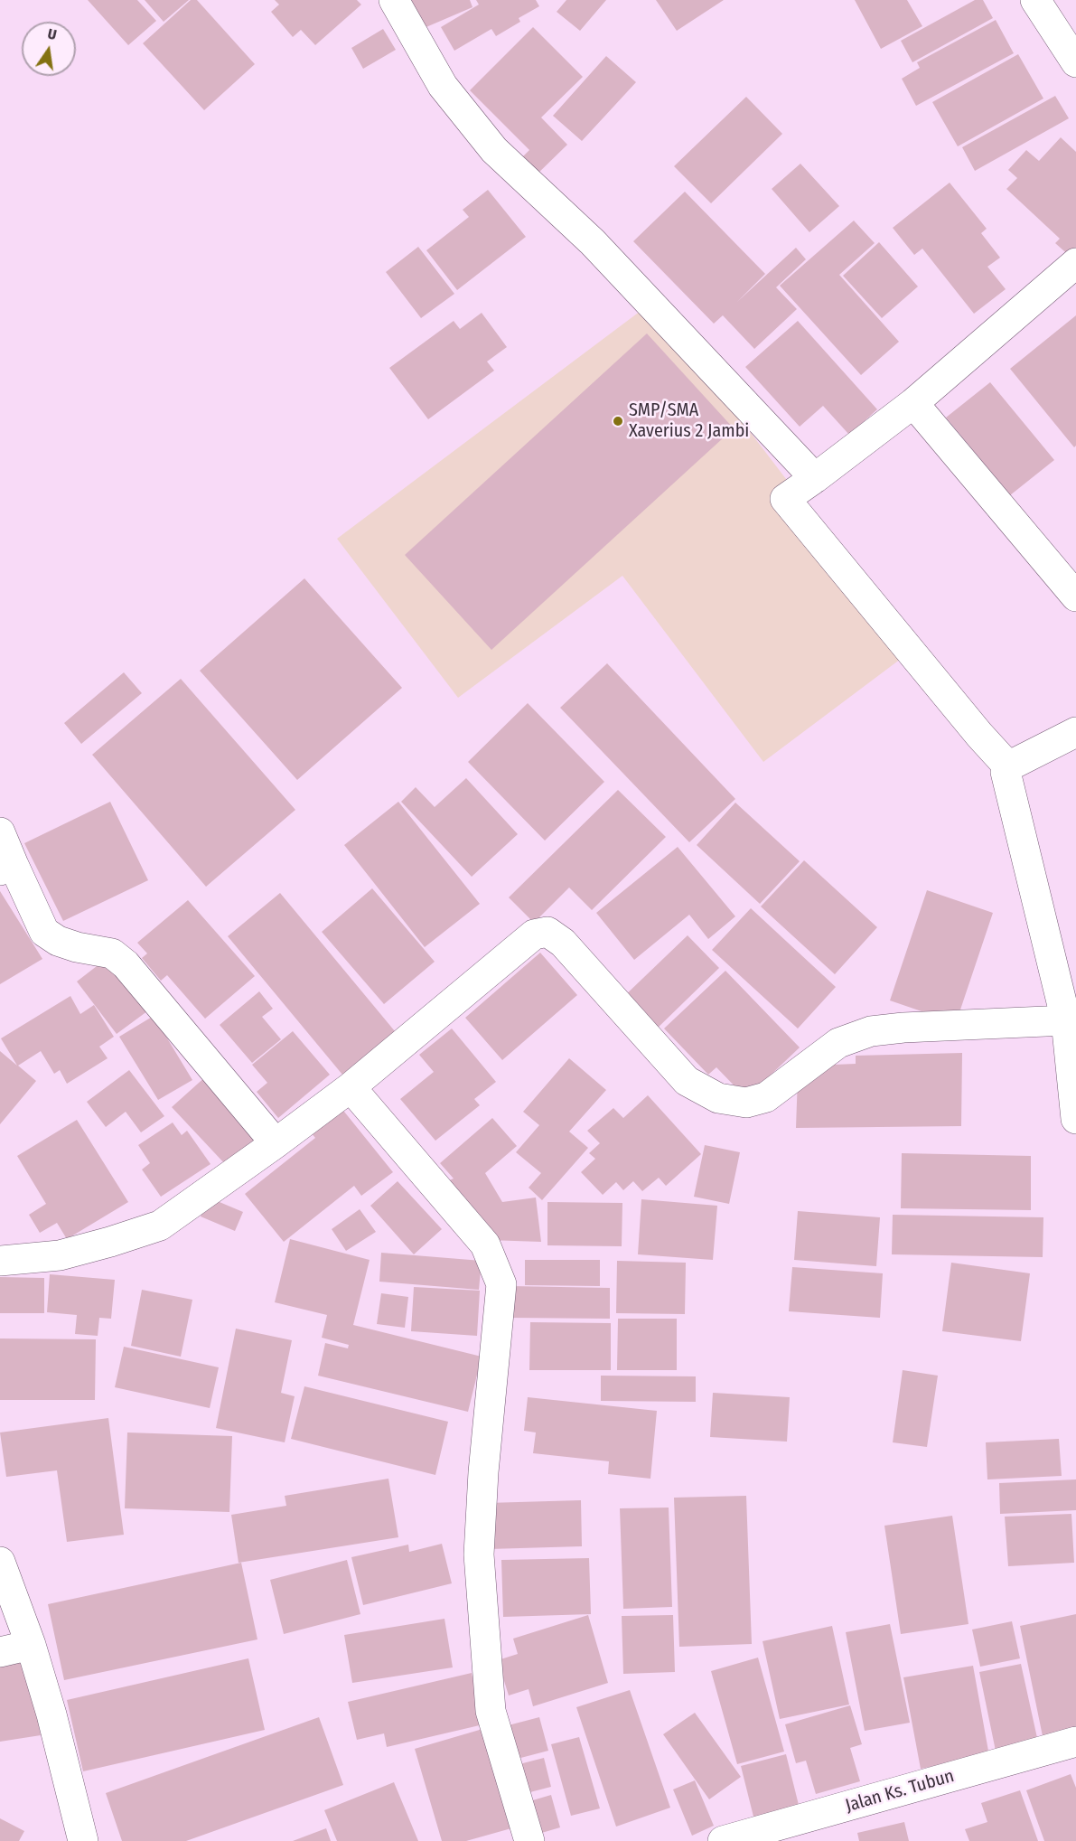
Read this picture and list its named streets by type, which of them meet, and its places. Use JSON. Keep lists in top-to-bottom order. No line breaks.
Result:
{"streets":{"street":["Jalan Ks. Tubun"]},"places":["SMP/SMA Xaverius 2 Jambi"],"north":"top"}
